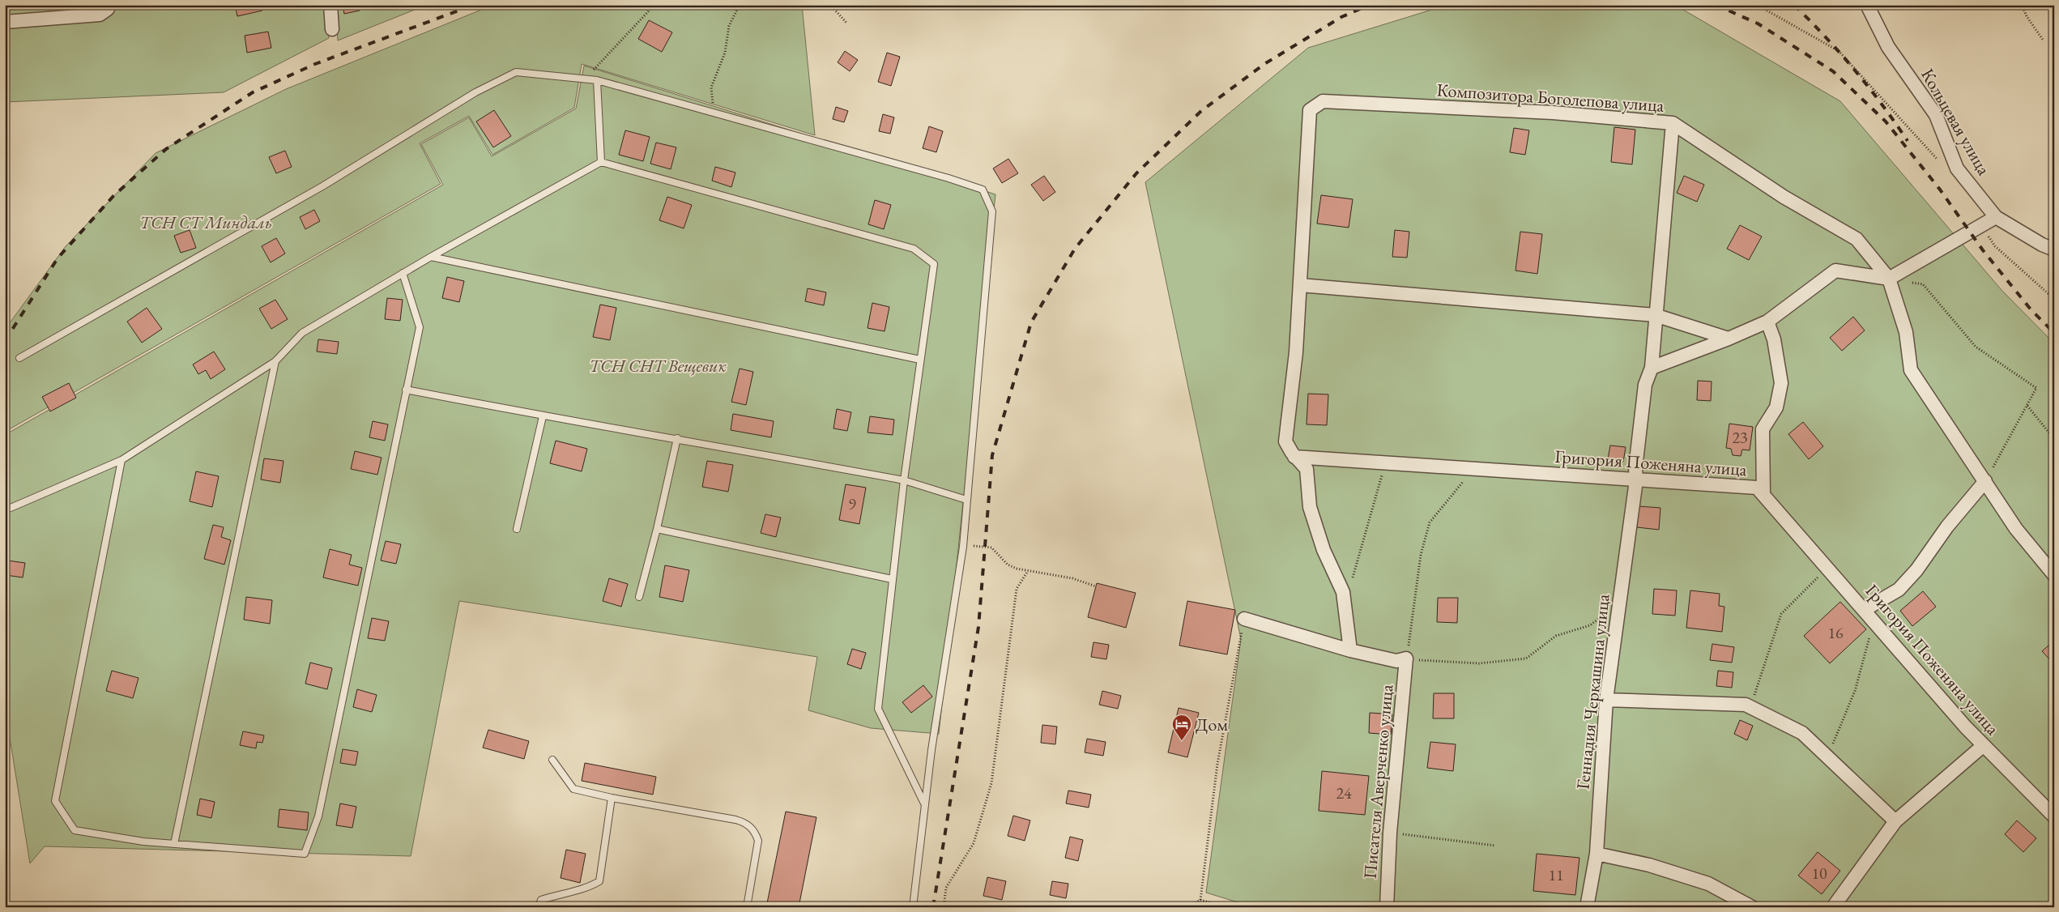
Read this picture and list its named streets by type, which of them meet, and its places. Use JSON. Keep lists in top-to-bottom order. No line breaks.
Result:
{"streets":{"street":["Композитора Боголепова улица","Кольцевая улица","Григория Поженяна улица","Геннадия Черкашина улица","Писателя Аверченко улица"]},"crossings":[["Композитора Боголепова улица","Геннадия Черкашина улица"],["Григория Поженяна улица","Геннадия Черкашина улица"]],"parks":["ТСН СТ Миндаль","ТСН СНТ Вещевик"],"places":{"hotel":["Дом"]},"house_numbers":["23","9","16","24","10","11"]}
